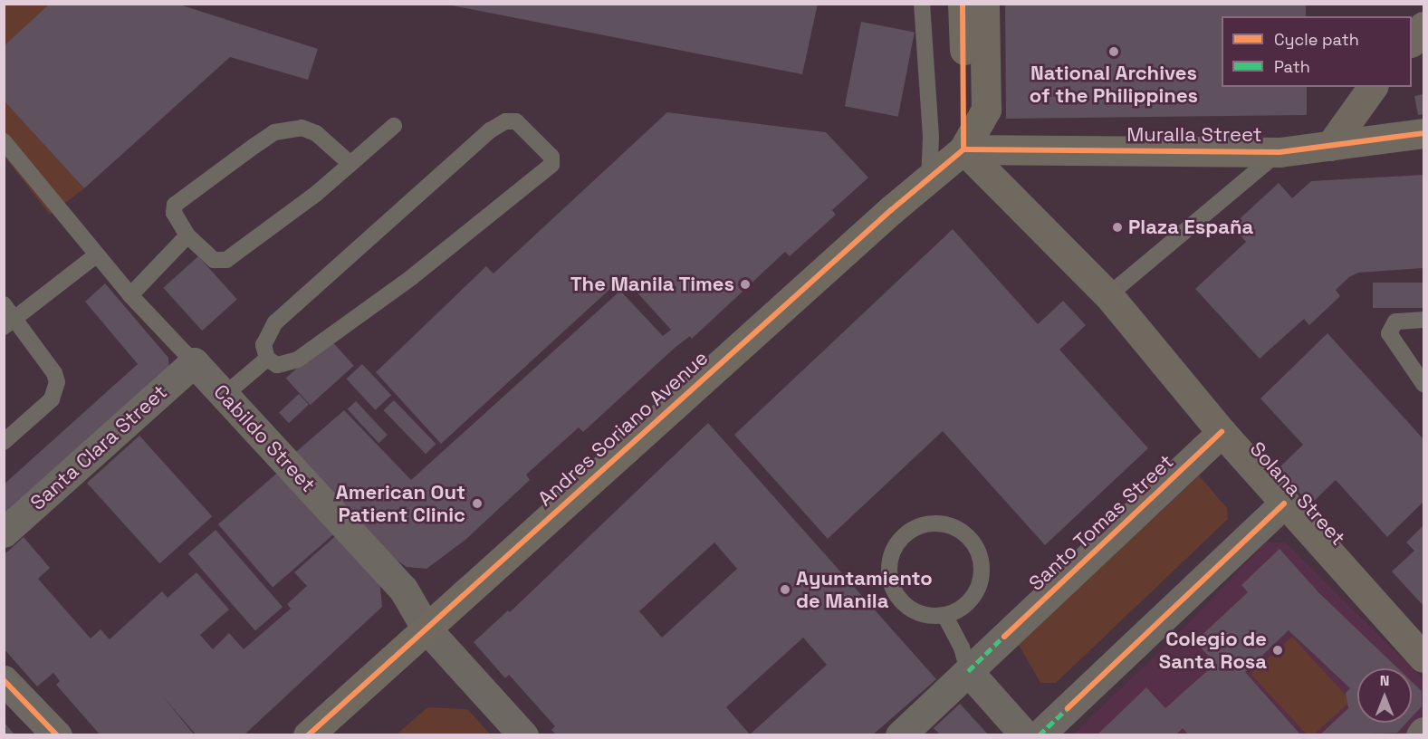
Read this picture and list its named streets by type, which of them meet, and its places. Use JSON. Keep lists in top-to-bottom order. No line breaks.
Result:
{"streets":{"street":["Muralla Street","Andres Soriano Avenue","Cabildo Street","Santa Clara Street","Solana Street","Santo Tomas Street"]},"crossings":[["Muralla Street","Andres Soriano Avenue"],["Muralla Street","Solana Street"],["Andres Soriano Avenue","Cabildo Street"],["Andres Soriano Avenue","Solana Street"],["Cabildo Street","Santa Clara Street"],["Solana Street","Santo Tomas Street"]],"places":["National Archives of the Philippines","Plaza España","The Manila Times","American Out Patient Clinic","Ayuntamiento de Manila","Colegio de Santa Rosa"],"legend":["Cycle path","Path"],"north":"top"}
